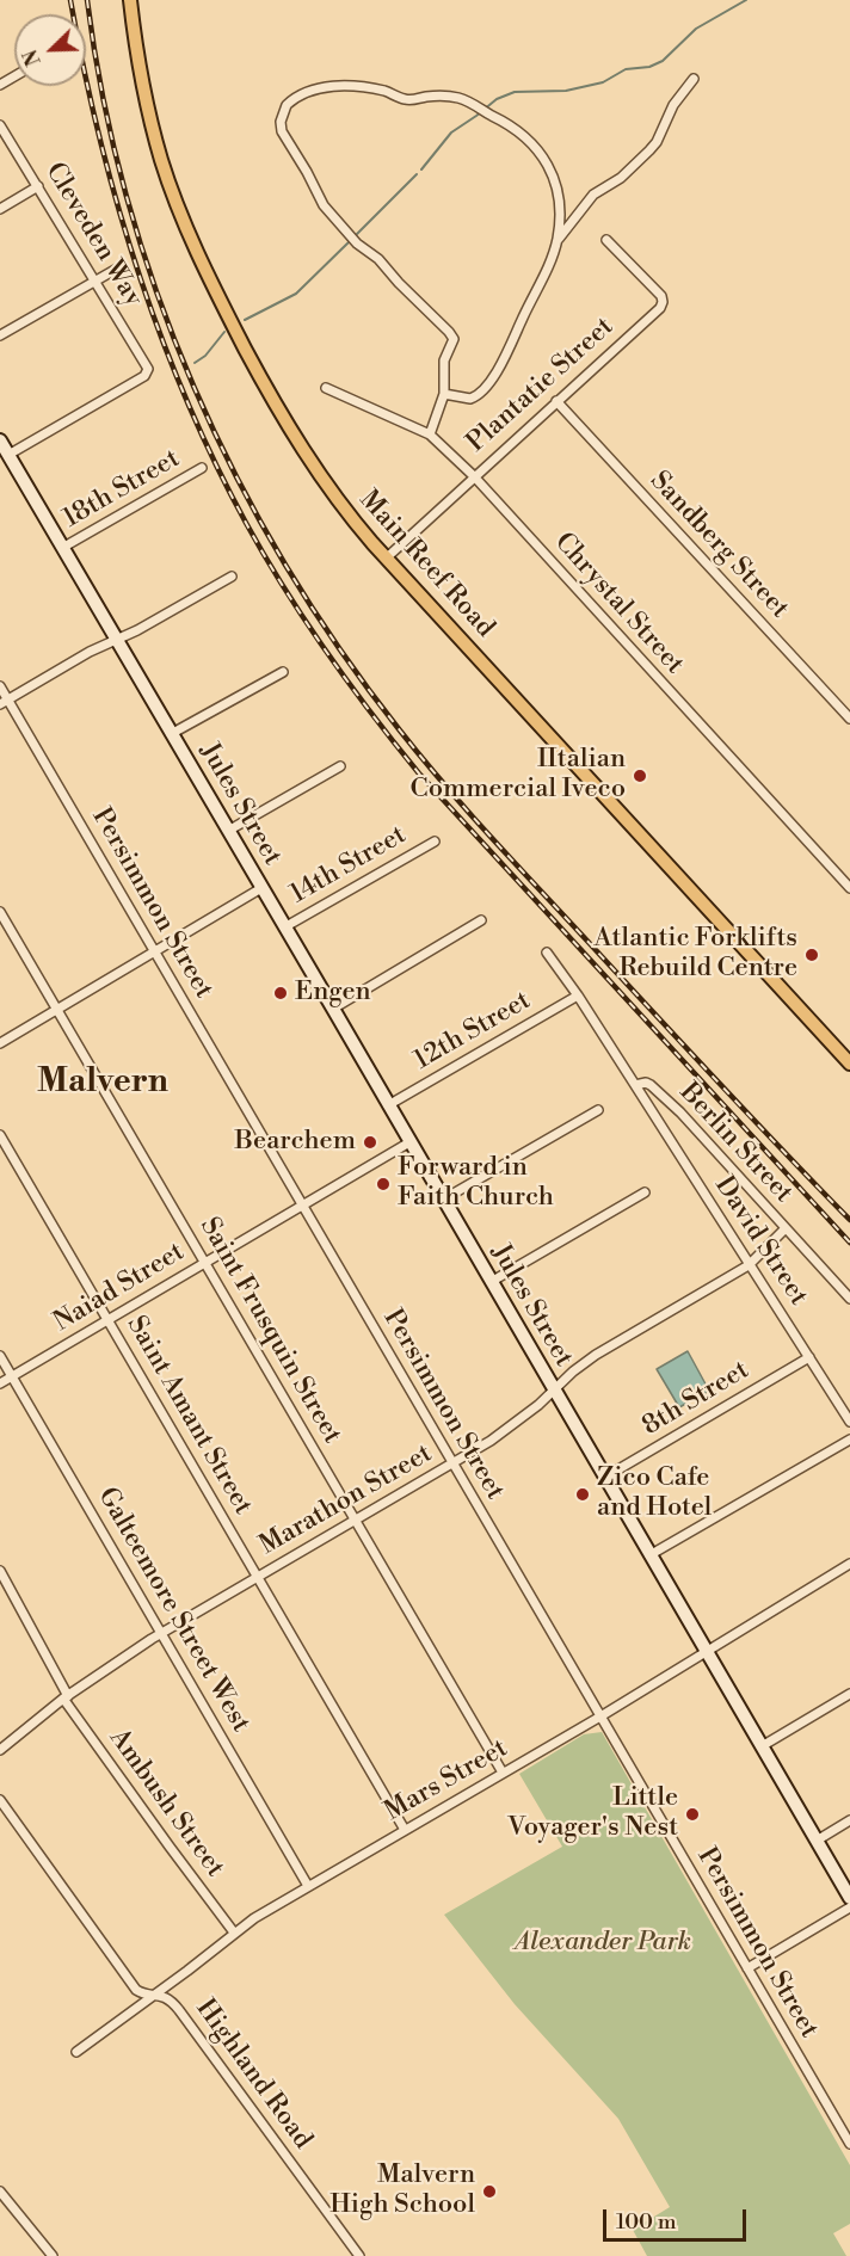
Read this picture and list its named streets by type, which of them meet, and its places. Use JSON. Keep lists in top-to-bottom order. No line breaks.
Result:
{"streets":{"main road":["Main Reef Road","Jules Street"],"street":["Cleveden Way","Plantatie Street","18th Street","Sandberg Street","Chrystal Street","14th Street","Persimmon Street","12th Street","Berlin Street","David Street","Naiad Street","Saint Frusquin Street","8th Street","Saint Amant Street","Marathon Street","Galteemore Street West","Mars Street","Ambush Street","Highland Road"]},"crossings":[["Cleveden Way","Jules Street"],["Plantatie Street","Sandberg Street"],["Plantatie Street","Main Reef Road"],["Plantatie Street","Chrystal Street"],["18th Street","Jules Street"],["Jules Street","14th Street"],["Jules Street","12th Street"],["Jules Street","Naiad Street"],["Jules Street","8th Street"],["Jules Street","Marathon Street"],["Jules Street","Mars Street"],["Persimmon Street","Naiad Street"],["Persimmon Street","Marathon Street"],["Persimmon Street","Mars Street"],["12th Street","Berlin Street"],["Berlin Street","David Street"],["Berlin Street","Marathon Street"],["David Street","8th Street"],["David Street","Marathon Street"],["Naiad Street","Saint Frusquin Street"],["Naiad Street","Saint Amant Street"],["Naiad Street","Galteemore Street West"],["Saint Frusquin Street","Marathon Street"],["Saint Frusquin Street","Mars Street"],["Saint Amant Street","Marathon Street"],["Saint Amant Street","Mars Street"],["Marathon Street","Galteemore Street West"],["Marathon Street","Ambush Street"],["Galteemore Street West","Mars Street"],["Mars Street","Ambush Street"],["Mars Street","Highland Road"]],"districts":["Malvern"],"parks":["Alexander Park"],"places":["IItalian Commercial Iveco","Atlantic Forklifts Rebuild Centre","Engen","Bearchem","Forward in Faith Church","Zico Cafe and Hotel","Little Voyager's Nest","Malvern High School"],"scale_bar":"100 m","north":"bottom left"}
